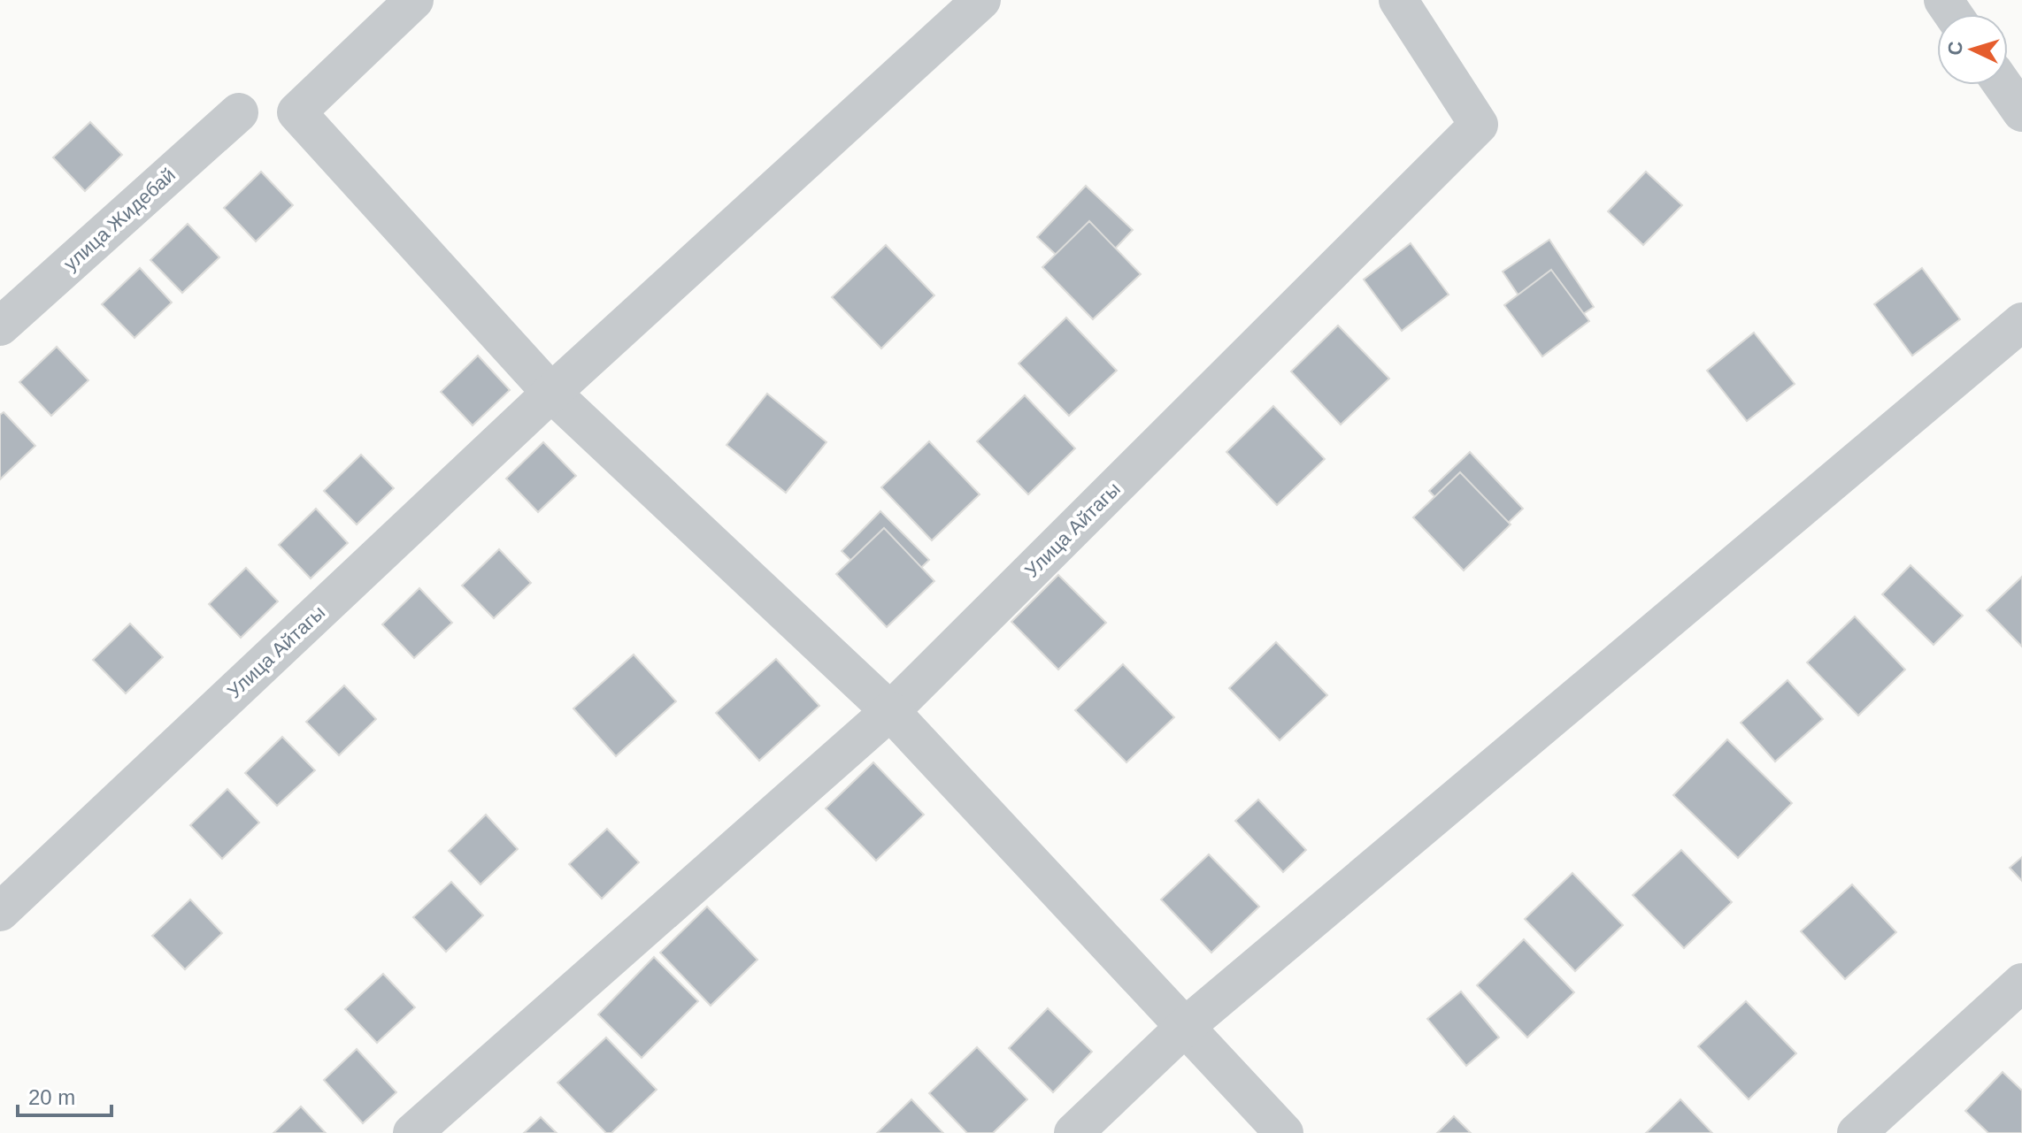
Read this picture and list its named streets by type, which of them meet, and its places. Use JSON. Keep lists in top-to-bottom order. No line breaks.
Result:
{"streets":{"street":["улица Жидебай","Улица Айтагы"]},"scale_bar":"20 m","north":"left"}
